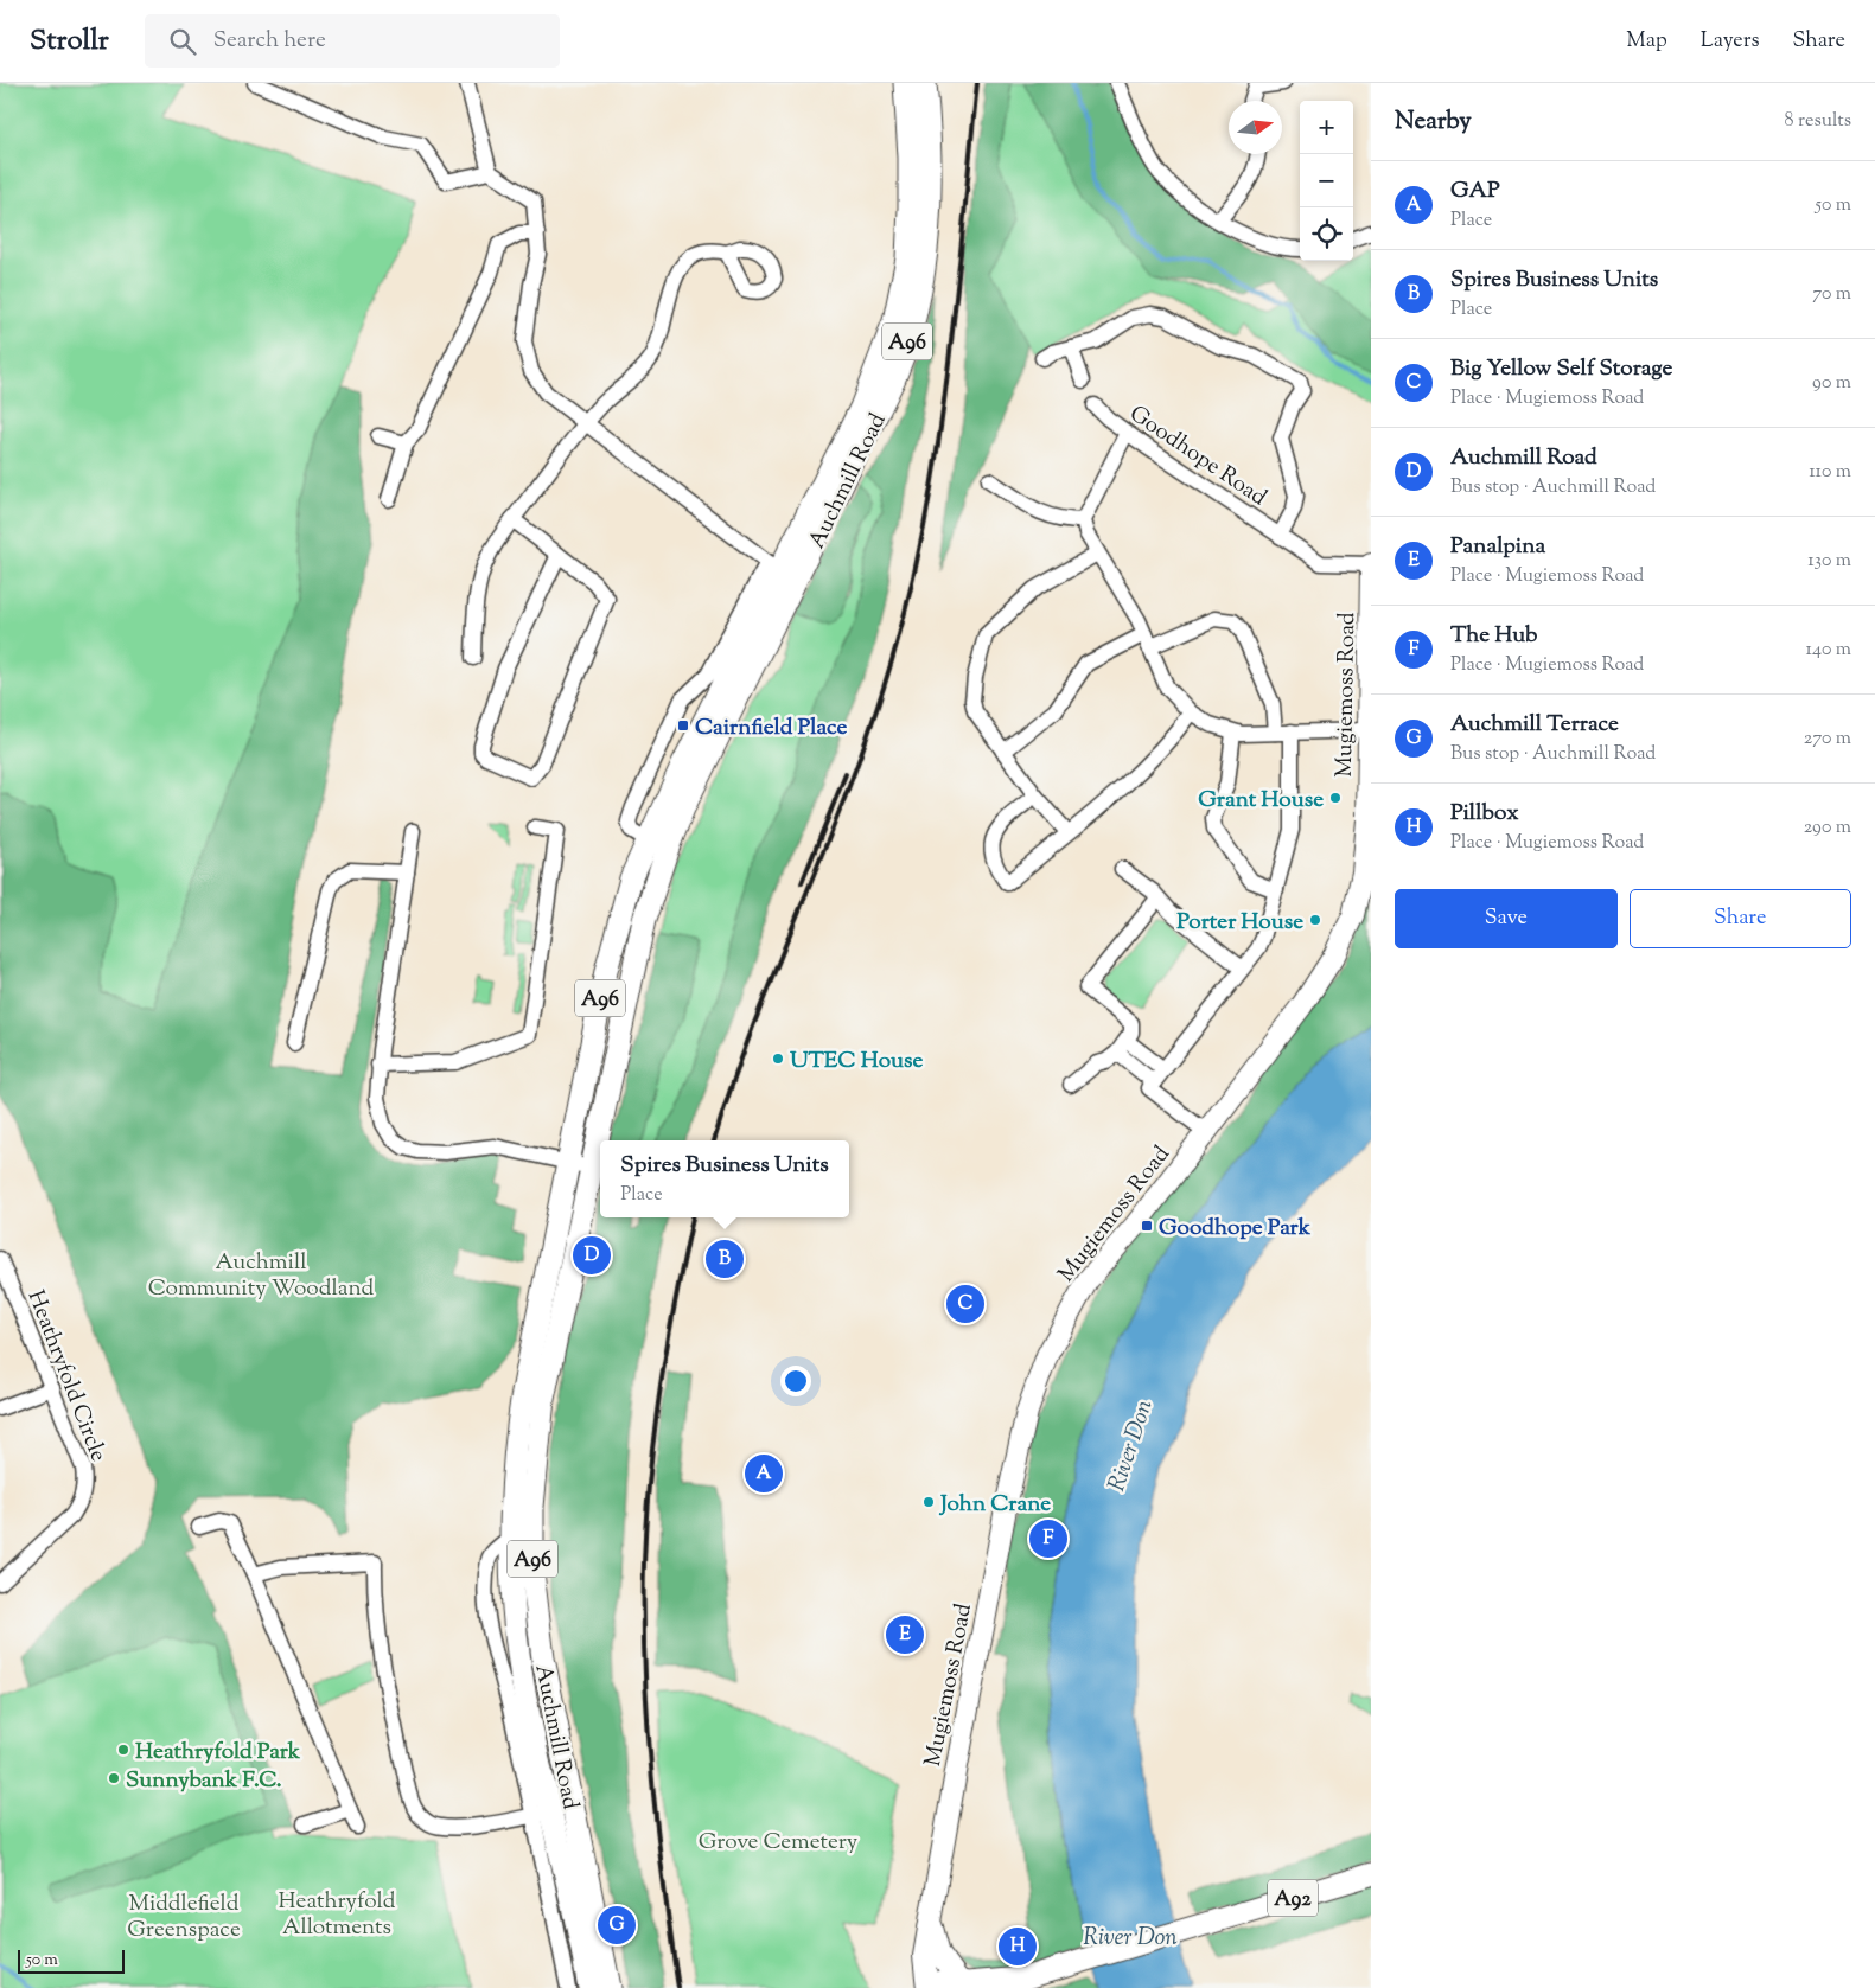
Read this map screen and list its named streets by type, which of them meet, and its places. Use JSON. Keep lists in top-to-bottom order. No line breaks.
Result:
{"streets":{"main road":["A96","Auchmill Road","A92"],"street":["Goodhope Road","Mugiemoss Road","Heathryfold Circle"]},"crossings":[["Goodhope Road","Mugiemoss Road"],["Mugiemoss Road","A92"]],"water":["River Don"],"parks":["Auchmill Community Woodland","Grove Cemetery","Heathryfold Allotments","Middlefield Greenspace"],"places":{"transit":["Cairnfield Place","Goodhope Park"],"other":["Grant House","Porter House","UTEC House","John Crane","Heathryfold Park","Sunnybank F.C."]},"scale_bar":"50 m","north":"right","page":{"header":"Strollr","search":"Search here","nav":["Map","Layers","Share"],"heading":["Nearby","8 results"],"map_buttons":["+","−"],"list":[{"mark":"A","name":"GAP","note":"Place","value":"50 m"},{"mark":"B","name":"Spires Business Units","note":"Place","value":"70 m"},{"mark":"C","name":"Big Yellow Self Storage","note":"Place · Mugiemoss Road","value":"90 m"},{"mark":"D","name":"Auchmill Road","note":"Bus stop · Auchmill Road","value":"110 m"},{"mark":"E","name":"Panalpina","note":"Place · Mugiemoss Road","value":"130 m"},{"mark":"F","name":"The Hub","note":"Place · Mugiemoss Road","value":"140 m"},{"mark":"G","name":"Auchmill Terrace","note":"Bus stop · Auchmill Road","value":"270 m"},{"mark":"H","name":"Pillbox","note":"Place · Mugiemoss Road","value":"290 m"}],"buttons":["Save","Share"],"popup":["Spires Business Units","Place"],"pins":["D","B","C","A","F","E","G","H"],"scale":"50 m"}}
